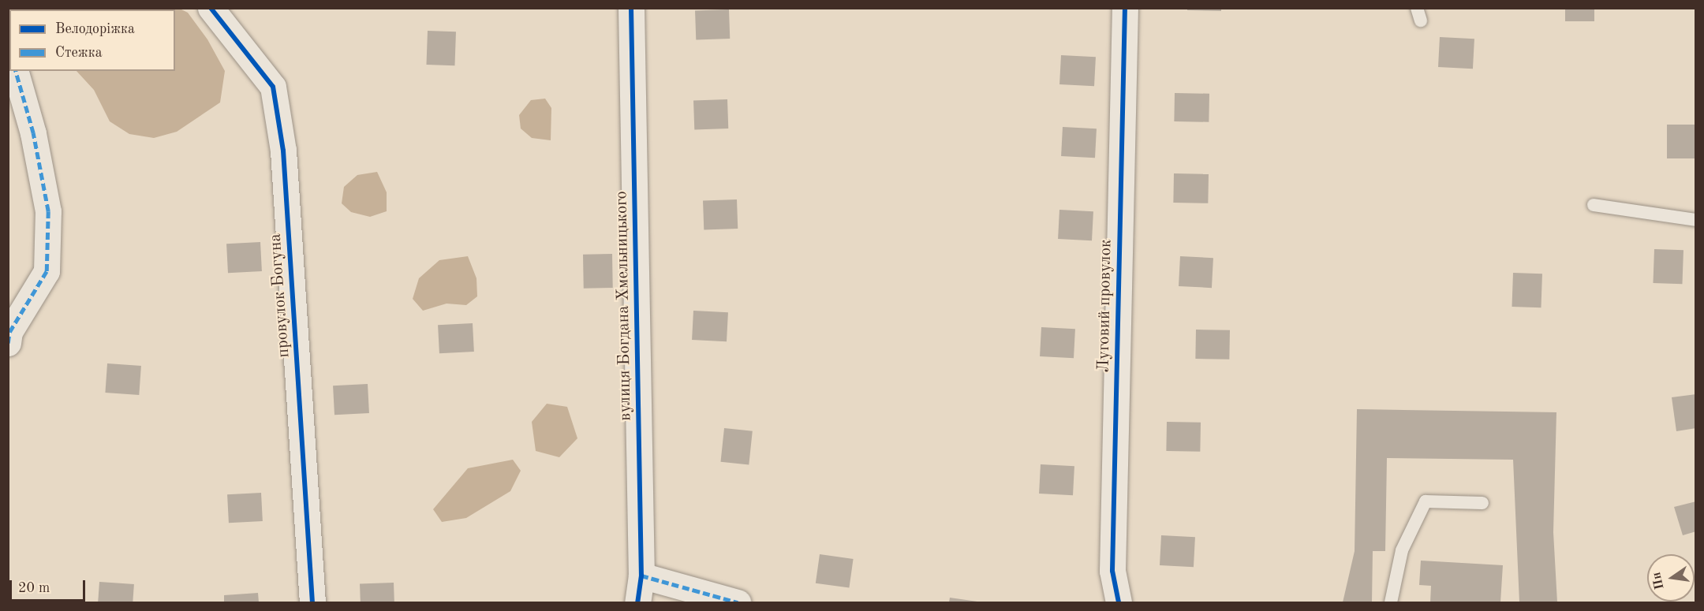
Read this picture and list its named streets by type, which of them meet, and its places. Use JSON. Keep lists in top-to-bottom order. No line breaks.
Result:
{"streets":{"street":["провулок Богуна","вулиця Богдана Хмельницького","Луговий провулок"]},"legend":["Велодоріжка","Стежка"],"scale_bar":"20 m","north":"left"}
